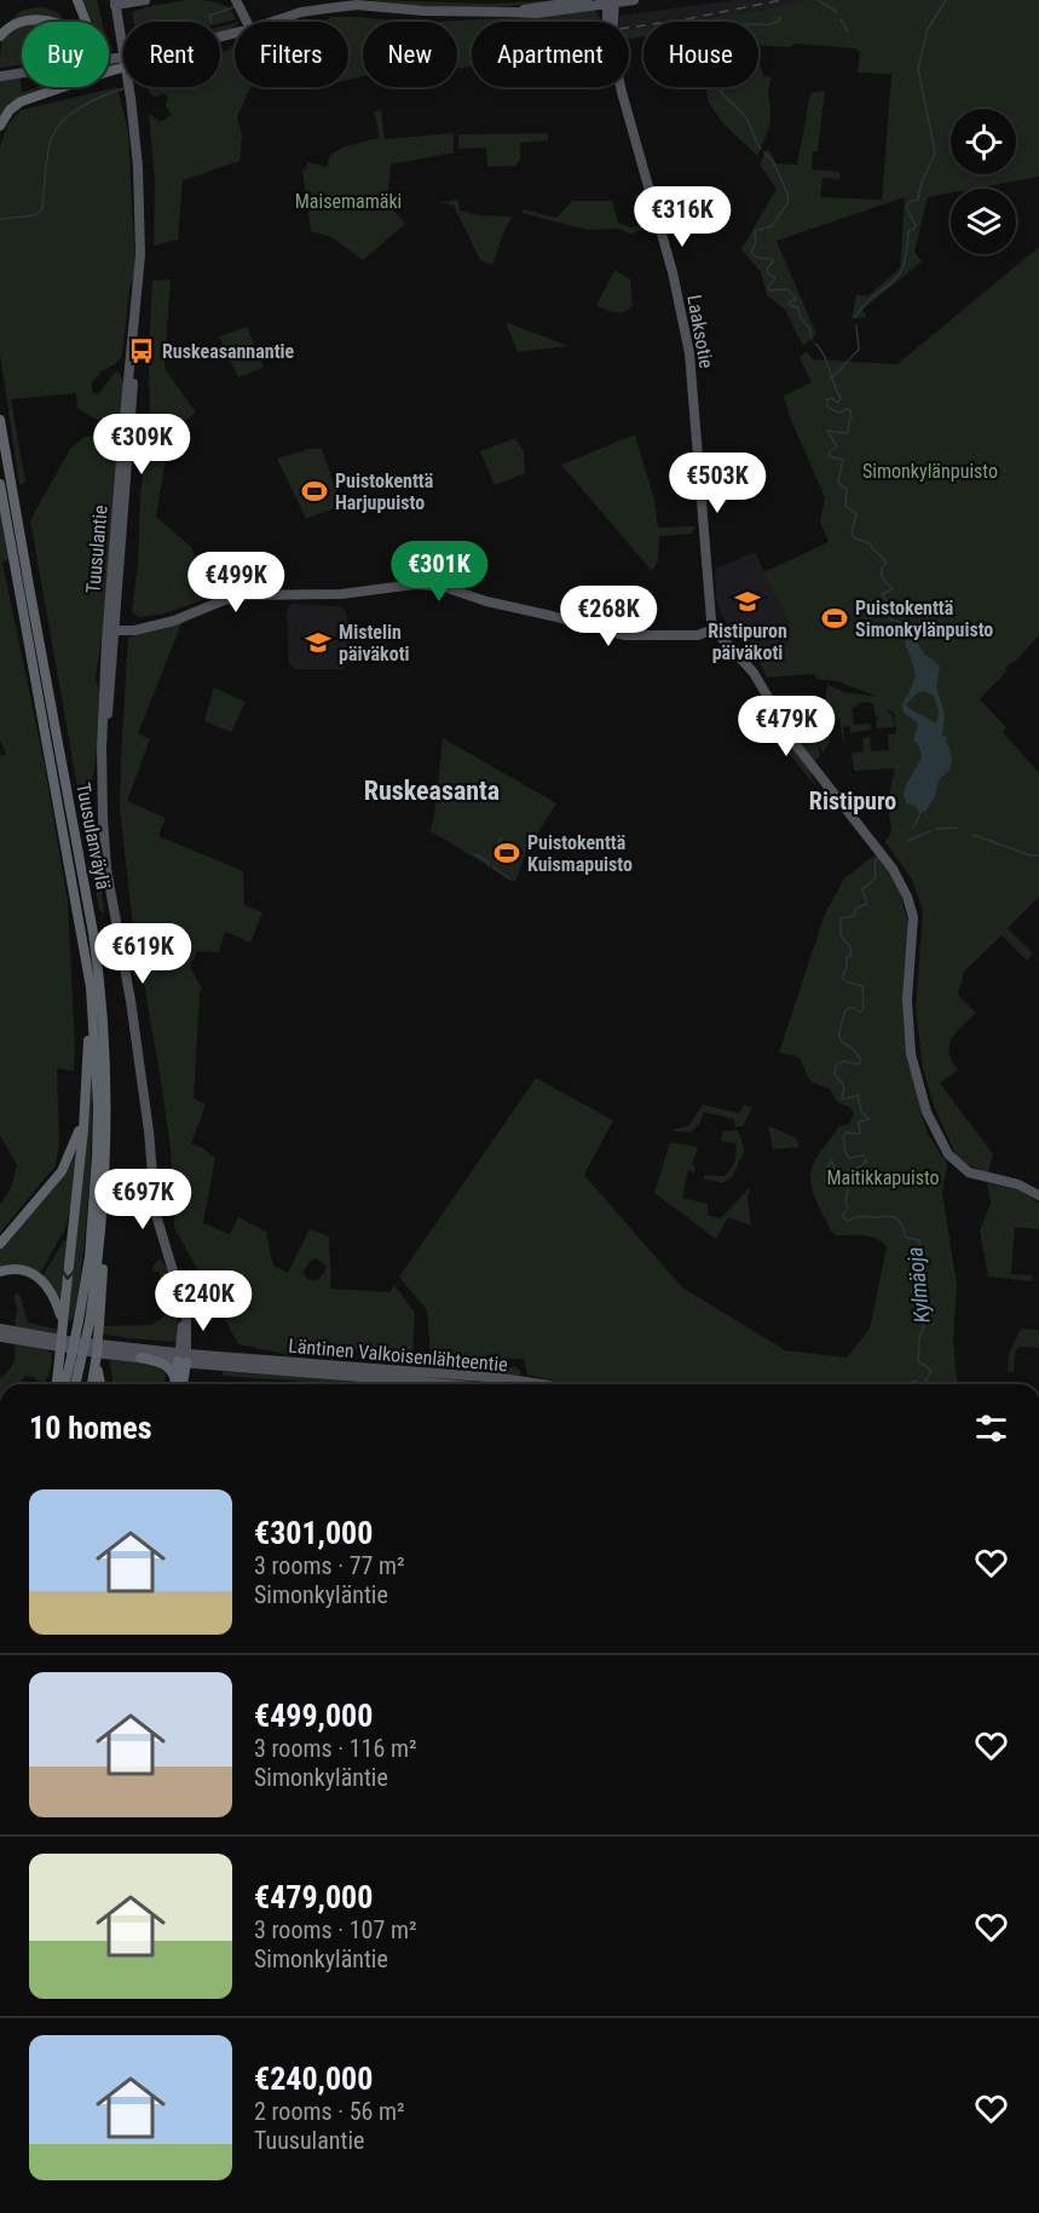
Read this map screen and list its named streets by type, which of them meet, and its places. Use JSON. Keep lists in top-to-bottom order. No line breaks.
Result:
{"streets":{"highway":["Tuusulanväylä"],"main road":["Laaksotie","Tuusulantie","Läntinen Valkoisenlähteentie"]},"crossings":[["Tuusulantie","Läntinen Valkoisenlähteentie"]],"districts":["Ruskeasanta","Ristipuro"],"water":["Kylmäoja"],"parks":["Maisemamäki","Simonkylänpuisto","Maitikkapuisto"],"places":{"bus stop":["Ruskeasannantie"],"sports":["Puistokenttä Harjupuisto","Puistokenttä Simonkylänpuisto","Puistokenttä Kuismapuisto"],"school or university":["Ristipuron päiväkoti","Mistelin päiväkoti"]},"page":{"chip":["Buy","Rent","Filters","New","Apartment","House"],"price":["€316K","€309K","€503K","€301K","€499K","€268K","€479K","€619K","€697K","€240K"],"heading":"10 homes","list":[{"name":"€301,000","note":"3 rooms · 77 m² · Simonkyläntie"},{"name":"€499,000","note":"3 rooms · 116 m² · Simonkyläntie"},{"name":"€479,000","note":"3 rooms · 107 m² · Simonkyläntie"},{"name":"€240,000","note":"2 rooms · 56 m² · Tuusulantie"}]}}
